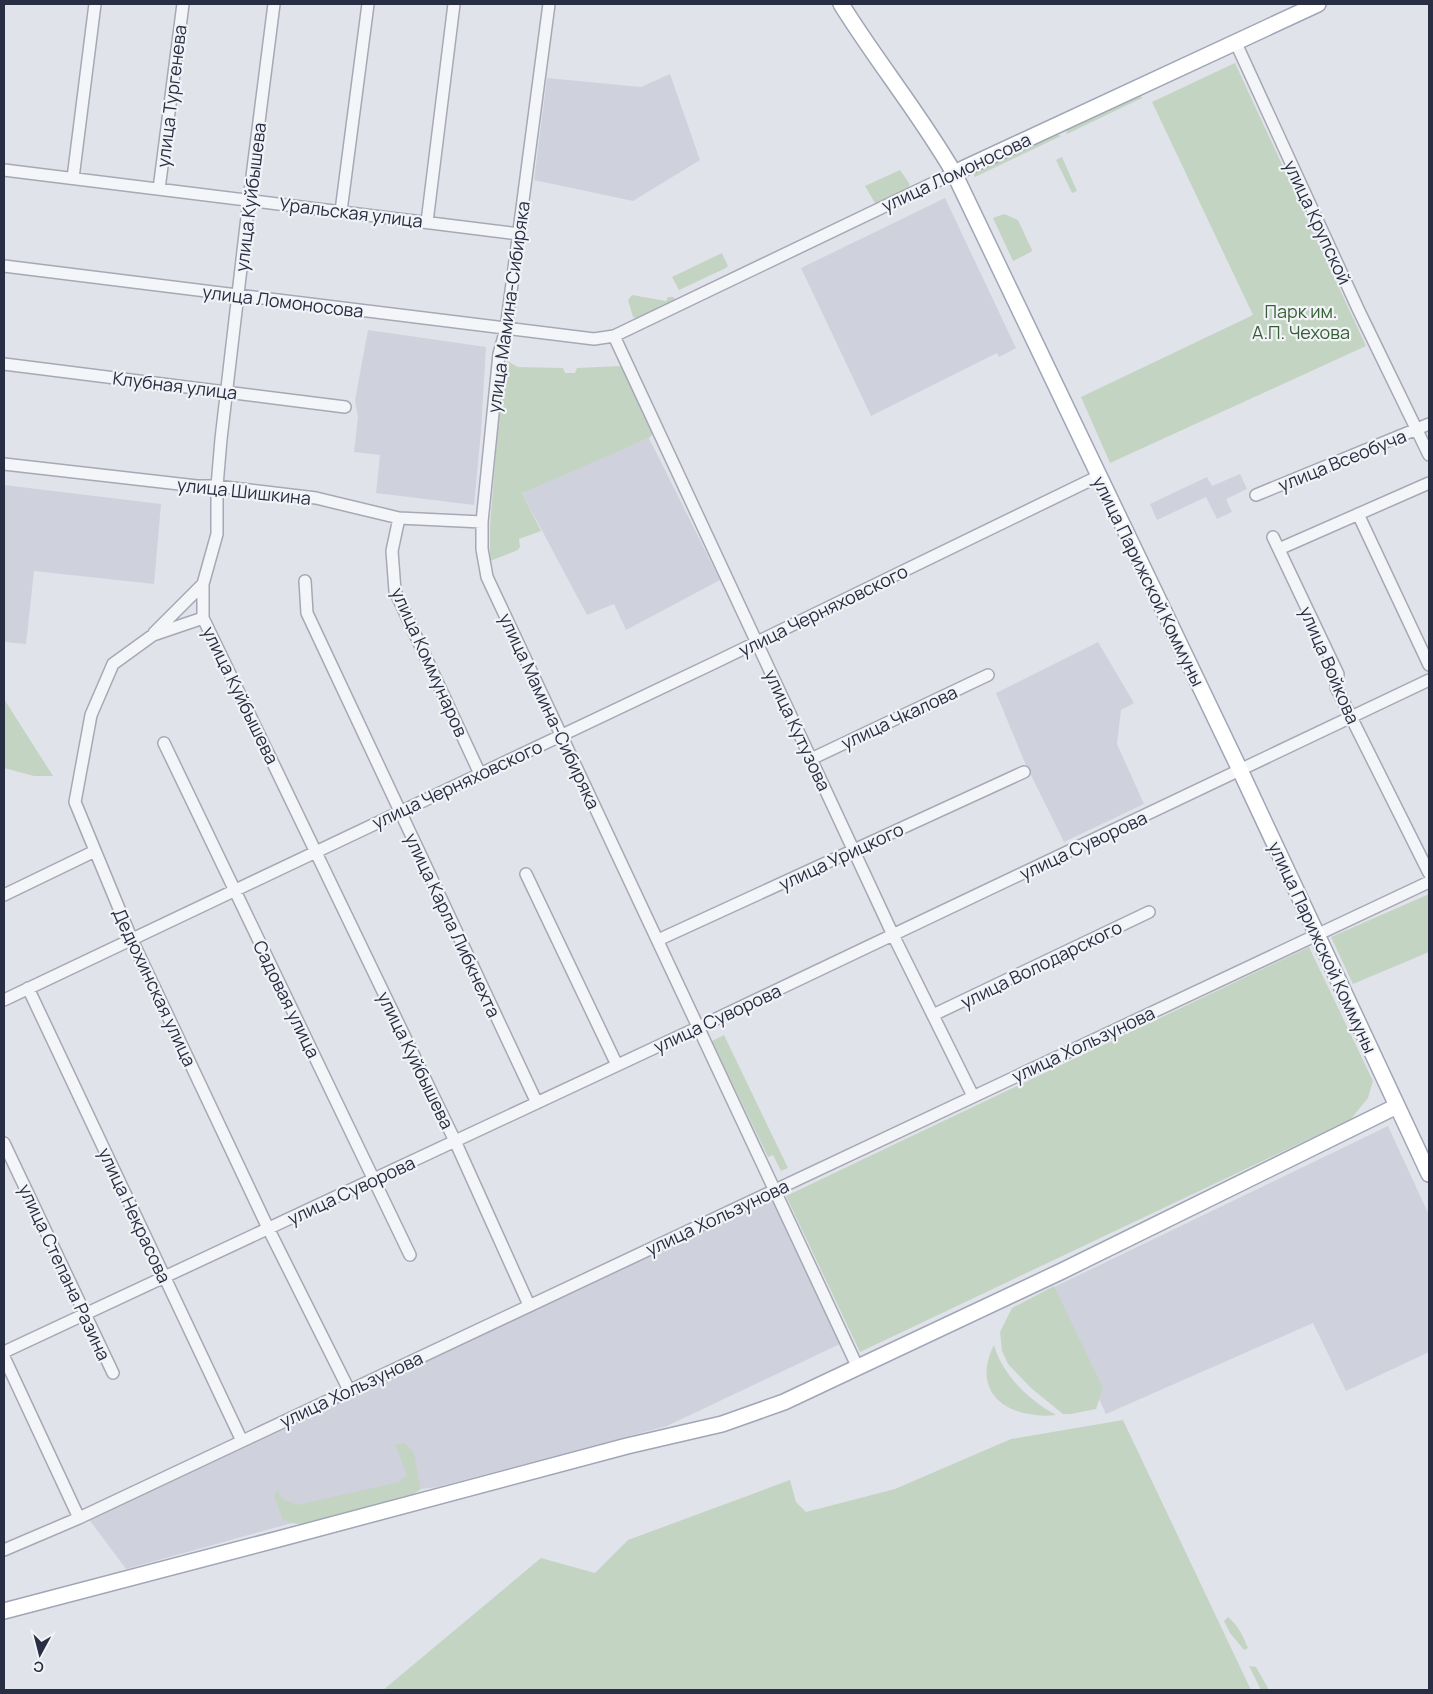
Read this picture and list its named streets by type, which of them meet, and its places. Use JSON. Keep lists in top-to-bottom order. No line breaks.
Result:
{"streets":{"main road":["улица Ломоносова","улица Парижской Коммуны"],"street":["улица Тургенева","улица Куйбышева","Уральская улица","улица Крупской","улица Мамина-Сибиряка","Клубная улица","улица Всеобуча","улица Шишкина","улица Черняховского","улица Коммунаров","улица Войкова","улица Чкалова","улица Кутузова","улица Суворова","улица Урицкого","улица Карла Либкнехта","улица Володарского","Дедюхинская улица","Садовая улица","улица Хользунова","улица Некрасова","улица Степана Разина"]},"crossings":[["улица Тургенева","Уральская улица"],["улица Ломоносова","улица Куйбышева"],["улица Ломоносова","улица Крупской"],["улица Ломоносова","улица Мамина-Сибиряка"],["улица Ломоносова","улица Парижской Коммуны"],["улица Ломоносова","улица Кутузова"],["улица Куйбышева","Уральская улица"],["улица Куйбышева","Клубная улица"],["улица Куйбышева","улица Шишкина"],["улица Куйбышева","улица Черняховского"],["улица Куйбышева","улица Суворова"],["улица Куйбышева","Дедюхинская улица"],["улица Куйбышева","улица Хользунова"],["Уральская улица","улица Мамина-Сибиряка"],["улица Крупской","улица Всеобуча"],["улица Мамина-Сибиряка","улица Шишкина"],["улица Мамина-Сибиряка","улица Черняховского"],["улица Мамина-Сибиряка","улица Суворова"],["улица Мамина-Сибиряка","улица Урицкого"],["улица Мамина-Сибиряка","улица Хользунова"],["улица Шишкина","улица Коммунаров"],["улица Парижской Коммуны","улица Черняховского"],["улица Парижской Коммуны","улица Суворова"],["улица Парижской Коммуны","улица Хользунова"],["улица Черняховского","улица Коммунаров"],["улица Черняховского","улица Кутузова"],["улица Черняховского","улица Карла Либкнехта"],["улица Черняховского","Дедюхинская улица"],["улица Черняховского","Садовая улица"],["улица Черняховского","улица Некрасова"],["улица Войкова","улица Суворова"],["улица Чкалова","улица Кутузова"],["улица Кутузова","улица Суворова"],["улица Кутузова","улица Урицкого"],["улица Кутузова","улица Володарского"],["улица Кутузова","улица Хользунова"],["улица Суворова","улица Карла Либкнехта"],["улица Суворова","Дедюхинская улица"],["улица Суворова","Садовая улица"],["улица Суворова","улица Некрасова"],["улица Суворова","улица Степана Разина"],["Дедюхинская улица","улица Хользунова"],["улица Хользунова","улица Некрасова"]],"parks":["Парк им. А.П. Чехова"],"north":"bottom"}
